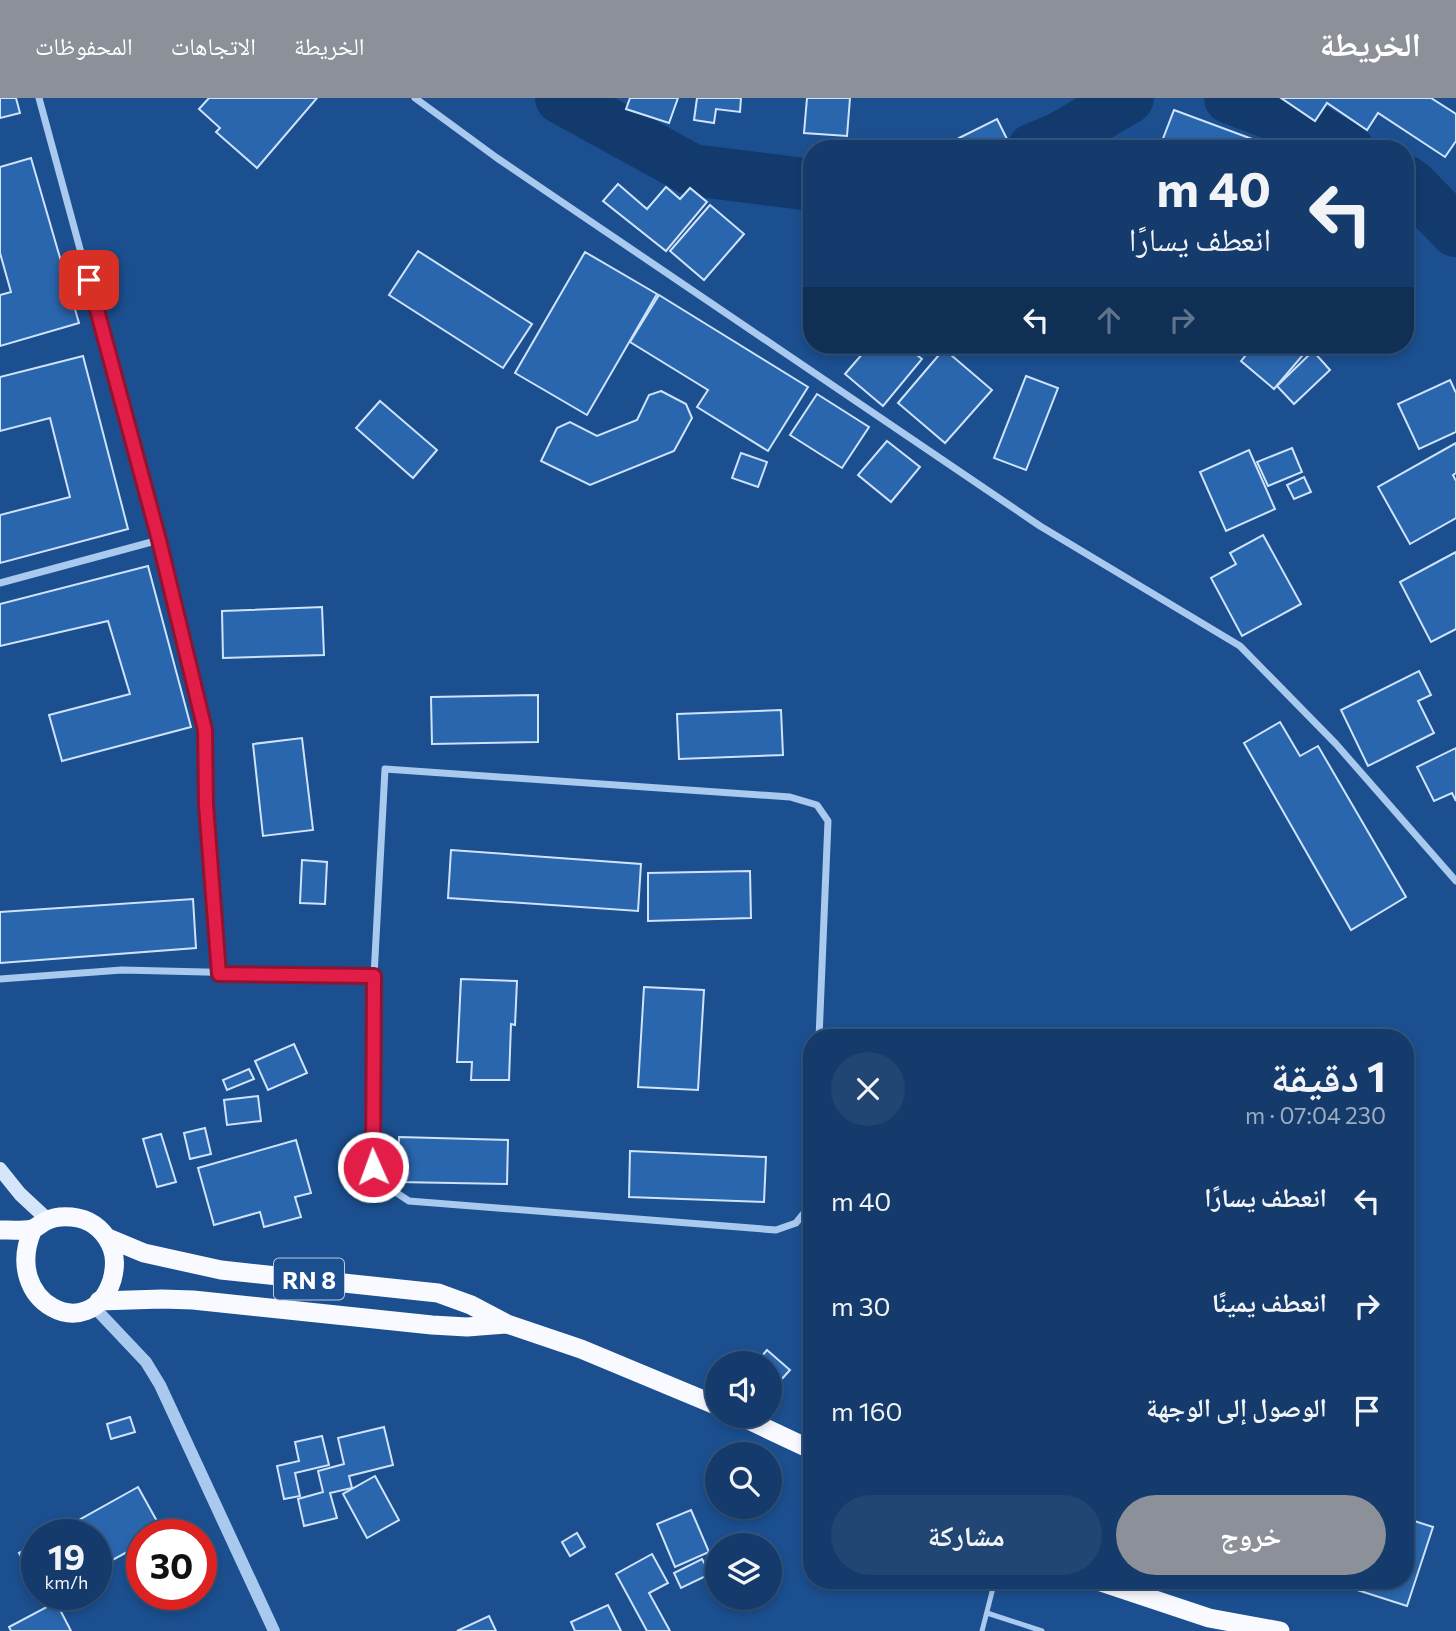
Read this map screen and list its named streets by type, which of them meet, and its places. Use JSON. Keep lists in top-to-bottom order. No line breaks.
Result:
{"streets":{"highway":["RN 8"]},"page":{"header":"الخريطة","nav":["الخريطة","الاتجاهات","المحفوظات"],"turn":["40 m","انعطف يسارًا"],"heading":["1 دقيقة","230 m · 07:04"],"list":[{"name":"انعطف يسارًا","value":"40 m"},{"name":"انعطف يمينًا","value":"30 m"},{"name":"الوصول إلى الوجهة","value":"160 m"}],"buttons":["خروج","مشاركة"],"speed":"19 km/h","limit":"30"}}
